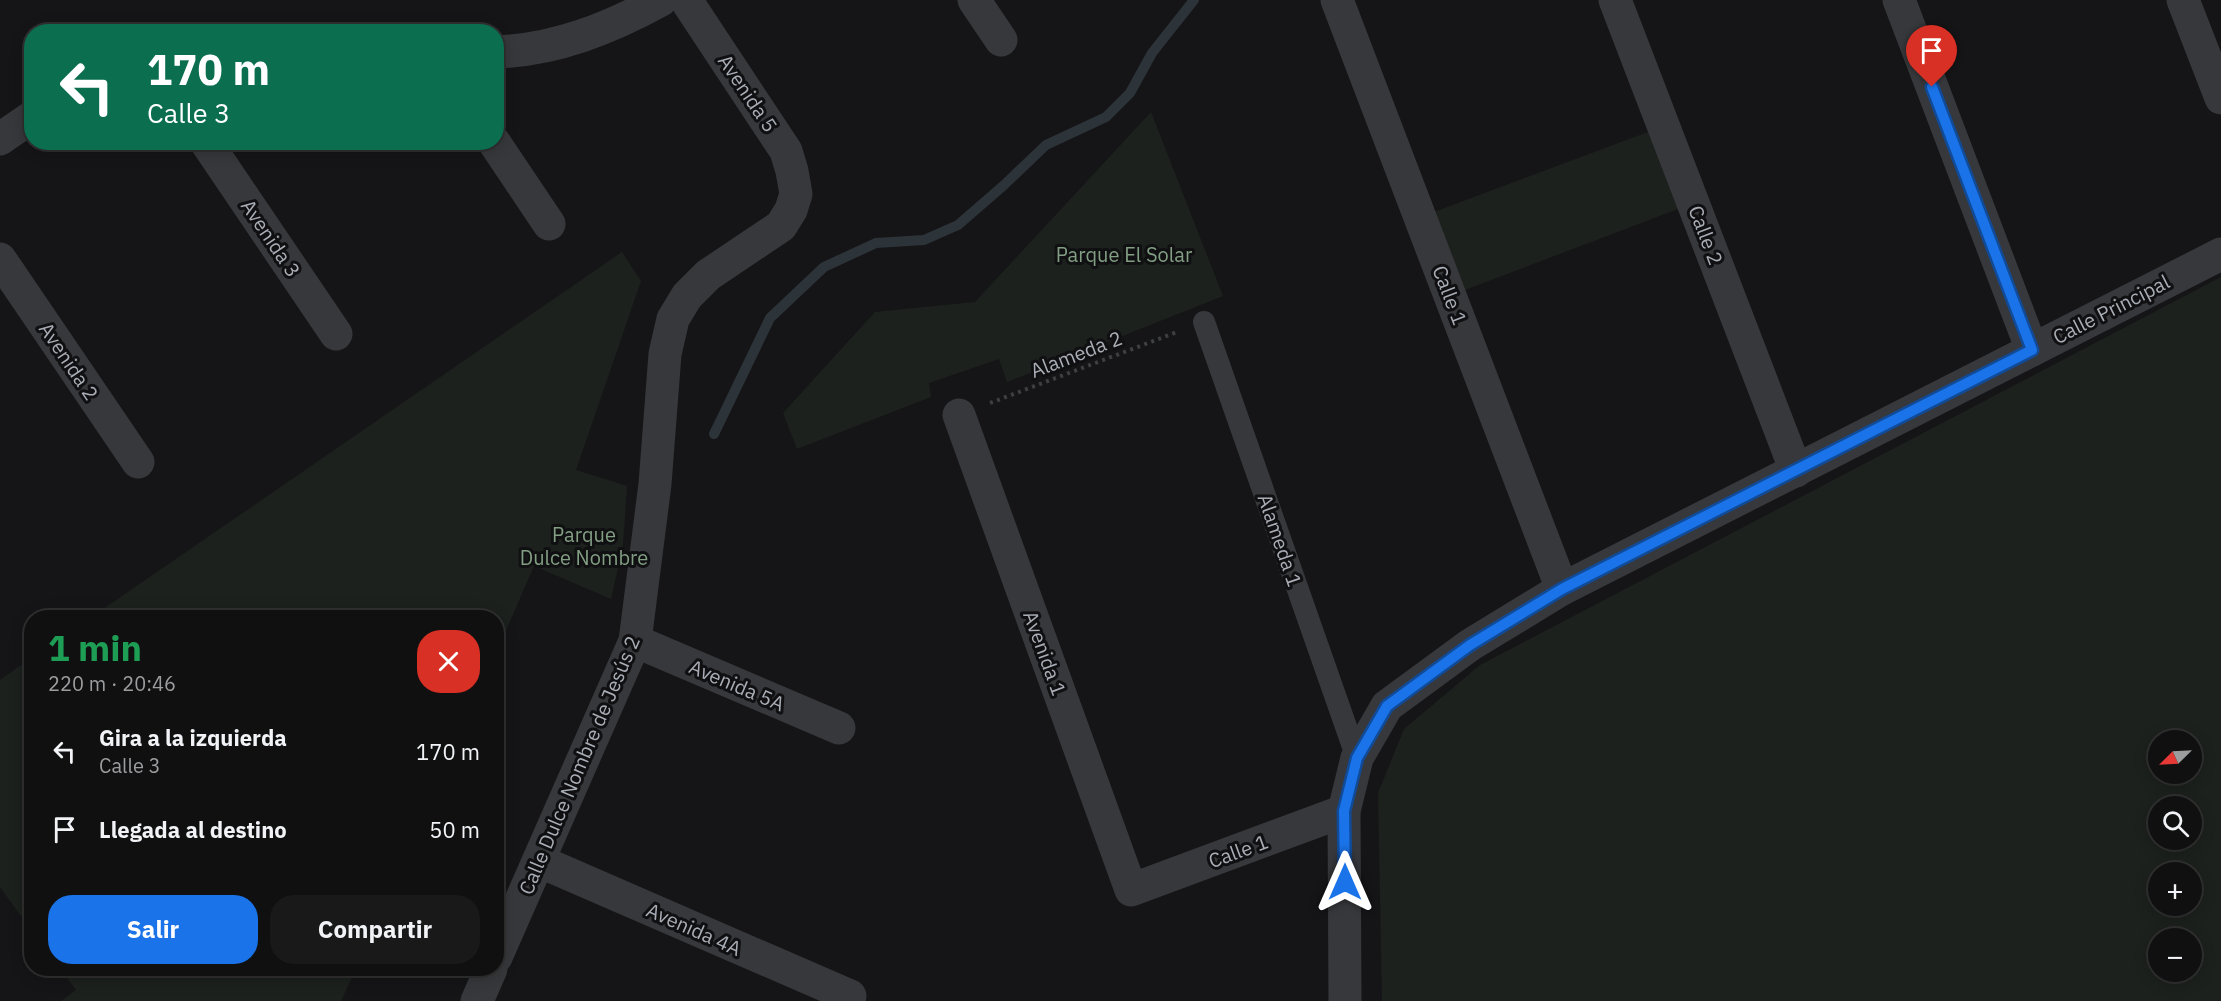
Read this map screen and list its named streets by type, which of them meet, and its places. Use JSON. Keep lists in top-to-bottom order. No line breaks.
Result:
{"streets":{"street":["Avenida 5","Calle 2","Avenida 3","Calle 1","Calle Principal","Avenida 2","Avenida 1","Avenida 5A","Calle Dulce Nombre de Jesús 2","Avenida 4A"],"lane":["Alameda 1"],"path":["Alameda 2"]},"crossings":[["Avenida 5","Calle Dulce Nombre de Jesús 2"],["Calle 2","Calle Principal"],["Calle 1","Calle Principal"],["Calle 1","Avenida 1"],["Calle Principal","Alameda 1"],["Alameda 2","Alameda 1"],["Alameda 2","Avenida 1"],["Avenida 5A","Calle Dulce Nombre de Jesús 2"],["Calle Dulce Nombre de Jesús 2","Avenida 4A"]],"parks":["Parque El Solar","Parque Dulce Nombre"],"north":"bottom left","page":{"turn":["170 m","Calle 3"],"heading":["1 min","220 m · 20:46"],"list":[{"name":"Gira a la izquierda","note":"Calle 3","value":"170 m"},{"name":"Llegada al destino","value":"50 m"}],"map_buttons":["+","−"],"buttons":["Salir","Compartir"]}}
